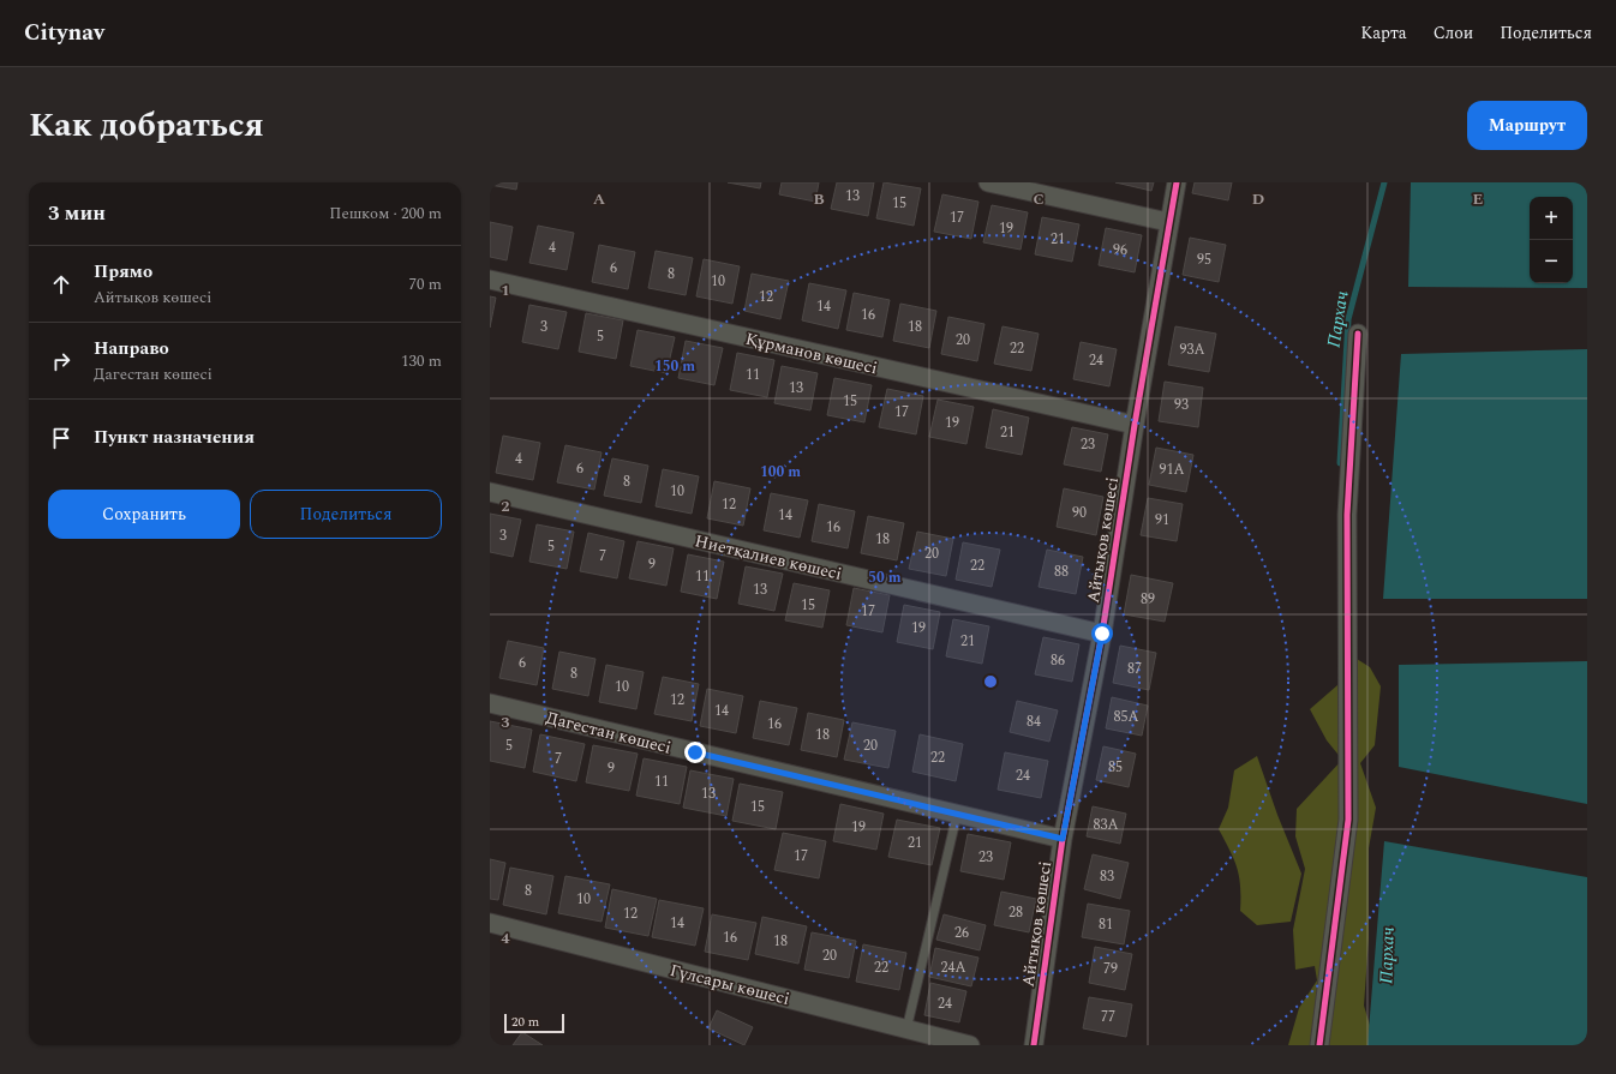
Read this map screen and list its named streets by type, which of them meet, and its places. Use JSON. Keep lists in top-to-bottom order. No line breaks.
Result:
{"streets":{"street":["Құрманов көшесі","Айтықов көшесі","Ниетқалиев көшесі","Дагестан көшесі","Гүлсары көшесі"]},"crossings":[["Құрманов көшесі","Айтықов көшесі"],["Айтықов көшесі","Ниетқалиев көшесі"],["Айтықов көшесі","Дагестан көшесі"]],"water":["Пархач"],"house_numbers":["13","15","17","19","21","4","96","95","6","8","10","12","14","16","3","18","5","20","22","93А","24","11","13","15","93","17","19","21","23","4","6","91А","8","10","12","90","14","91","16","3","18","5","20","7","9","22","88","11","13","89","15","17","19","21","86","6","87","8","10","12","14","85А","84","16","18","5","20","22","7","85","9","24","11","13","15","83А","19","21","17","23","83","8","10","28","12","14","81","26","16","18","20","22","24А","79","24","77"],"scale_bar":"20 m","page":{"header":"Citynav","nav":["Карта","Слои","Поделиться"],"title":"Как добраться","buttons":["Маршрут",["Сохранить","Поделиться"]],"heading":["3 мин","Пешком · 200 m"],"map_buttons":["+","−"],"list":[["Прямо","Айтықов көшесі","70 m"],["Направо","Дагестан көшесі","130 m"],"Пункт назначения"],"scale":"20 m"},"grid":{"columns":["A","B","C","D","E"],"rows":["1","2","3","4"]},"rings":["150 m","100 m","50 m"]}
